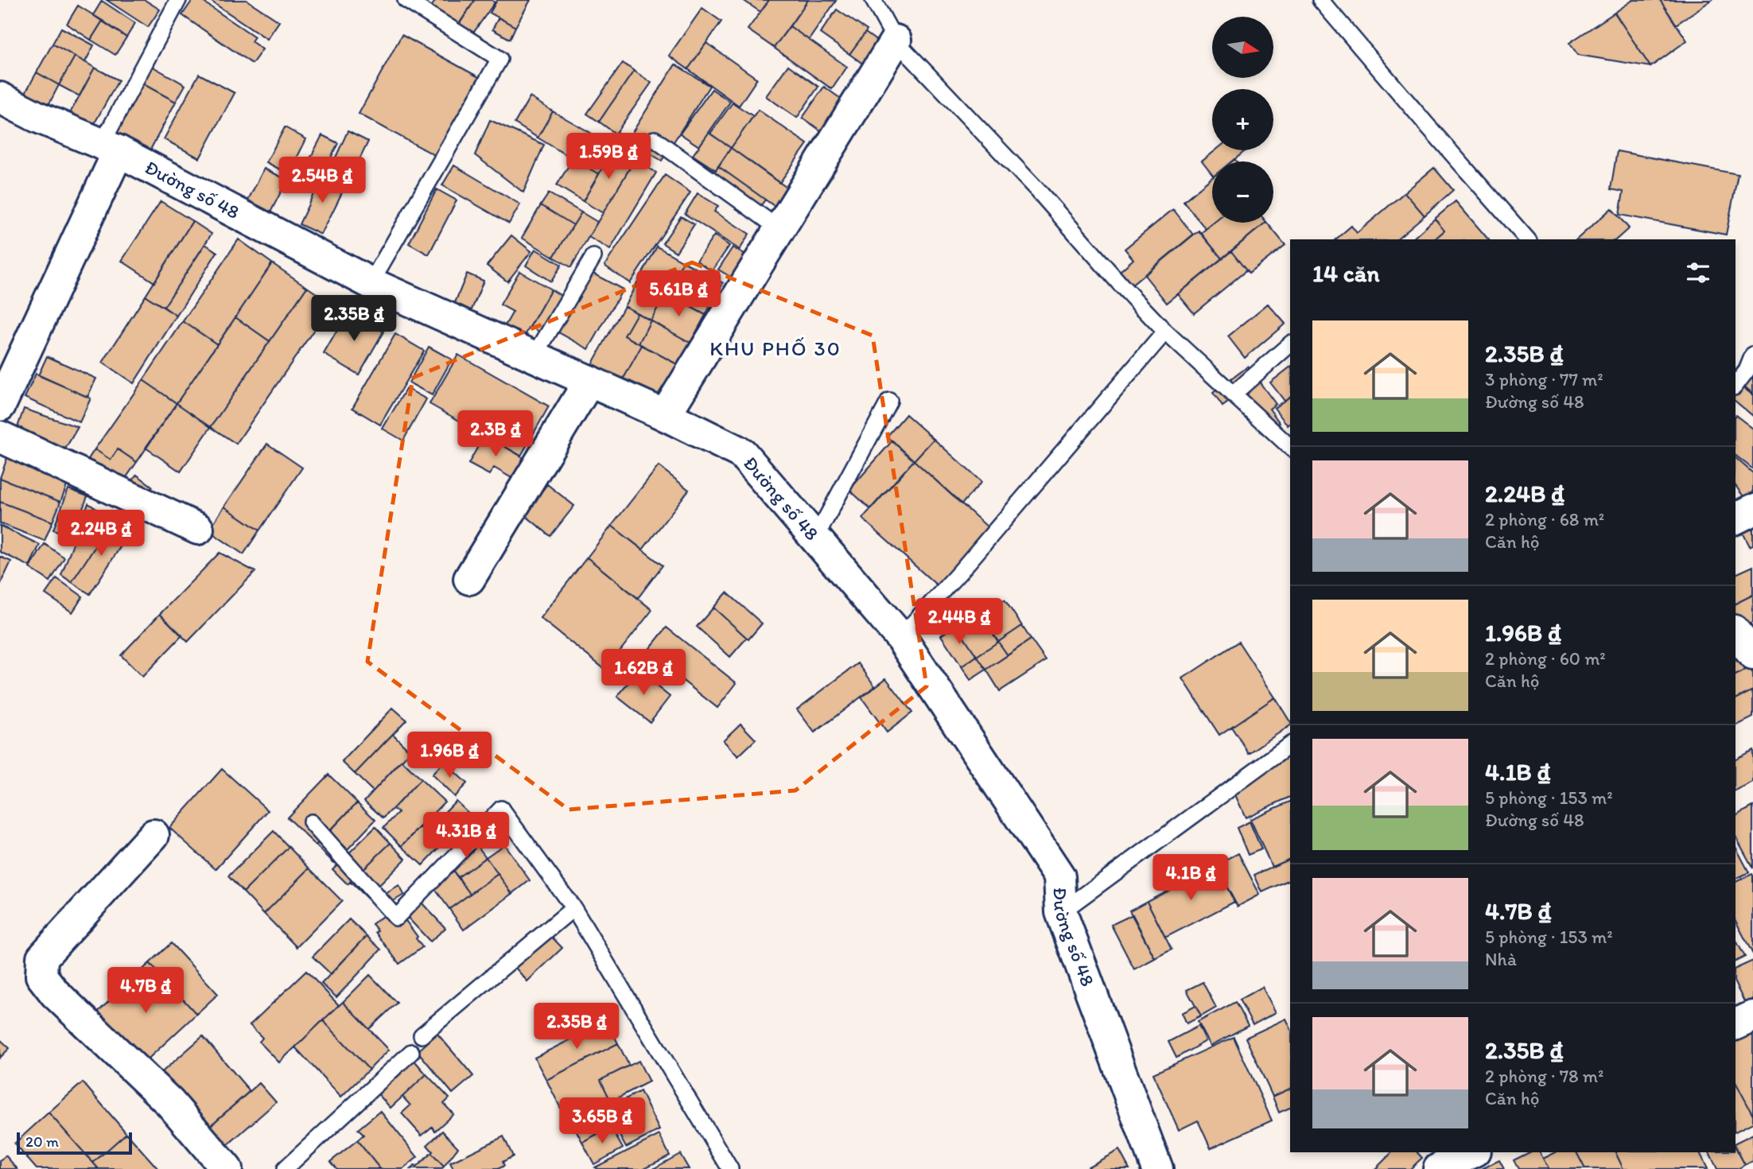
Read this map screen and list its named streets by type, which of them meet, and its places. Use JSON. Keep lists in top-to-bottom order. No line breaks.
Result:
{"streets":{"street":["Đường số 48"]},"districts":["KHU PHỐ 30"],"scale_bar":"20 m","north":"right","page":{"map_buttons":["+","−"],"price":["1.59B ₫","2.54B ₫","5.61B ₫","2.35B ₫","2.3B ₫","2.24B ₫","2.44B ₫","1.62B ₫","1.96B ₫","4.31B ₫","4.1B ₫","4.7B ₫","2.35B ₫","3.65B ₫"],"heading":"14 căn","list":[{"name":"2.35B ₫","note":"3 phòng · 77 m² · Đường số 48"},{"name":"2.24B ₫","note":"2 phòng · 68 m² · Căn hộ"},{"name":"1.96B ₫","note":"2 phòng · 60 m² · Căn hộ"},{"name":"4.1B ₫","note":"5 phòng · 153 m² · Đường số 48"},{"name":"4.7B ₫","note":"5 phòng · 153 m² · Nhà"},{"name":"2.35B ₫","note":"2 phòng · 78 m² · Căn hộ"}],"scale":"20 m"}}
